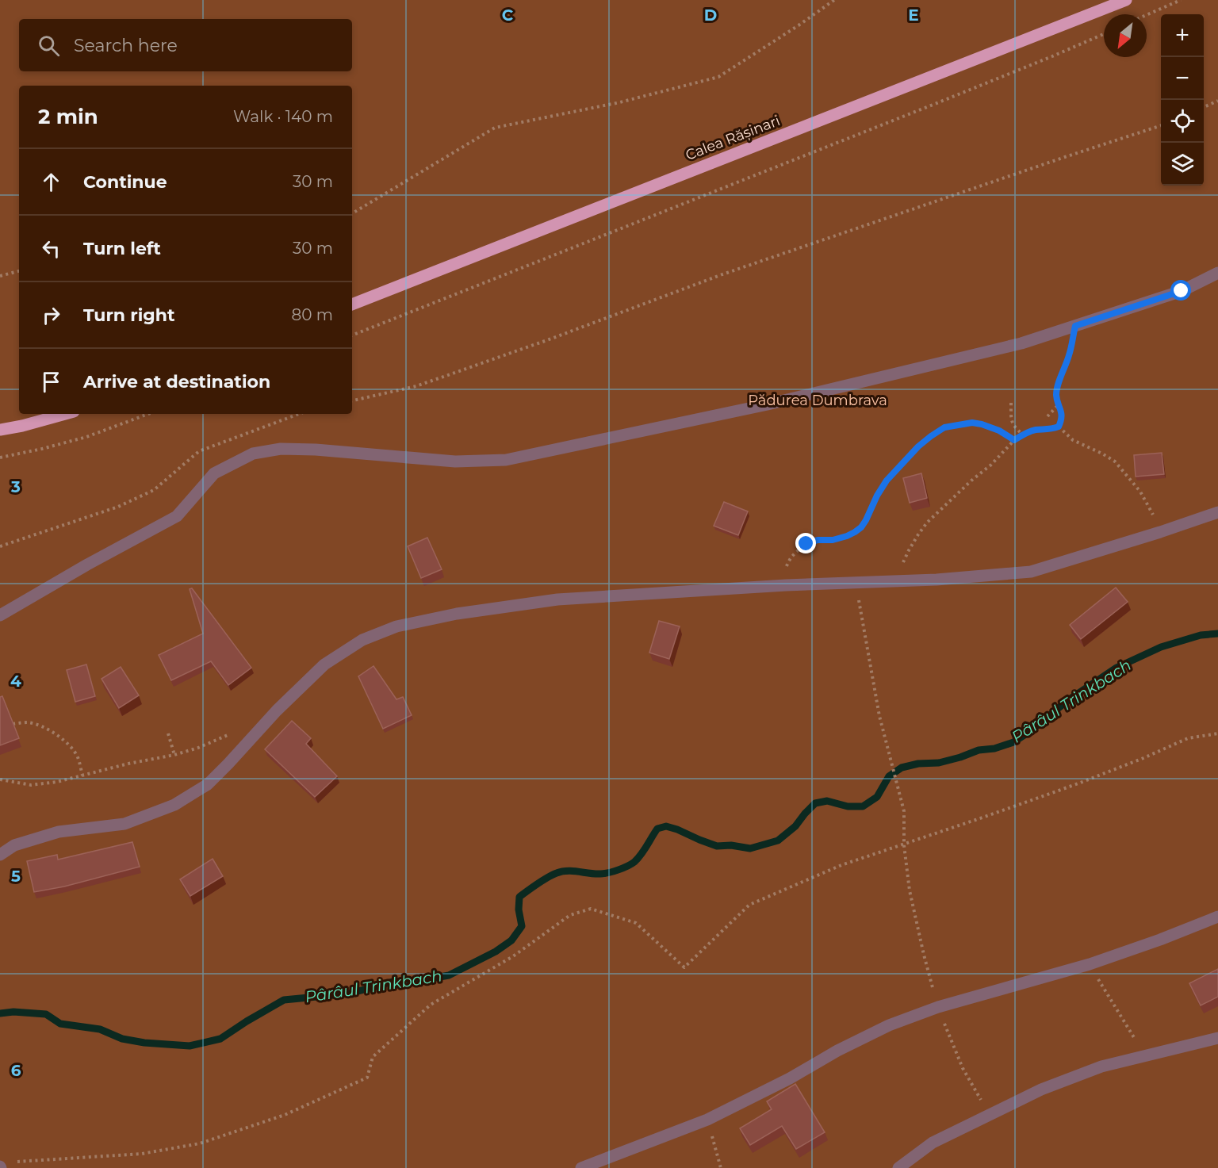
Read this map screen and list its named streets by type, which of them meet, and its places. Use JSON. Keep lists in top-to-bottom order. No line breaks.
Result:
{"streets":{"main road":["Calea Rășinari"]},"water":["Pârâul Trinkbach"],"parks":["Pădurea Dumbrava"],"north":"bottom left","page":{"map_buttons":["+","−"],"search":"Search here","heading":["2 min","Walk · 140 m"],"list":[["Continue","30 m"],["Turn left","30 m"],["Turn right","80 m"],"Arrive at destination"]},"grid":{"columns":["C","D","E"],"rows":["3","4","5","6"]}}
